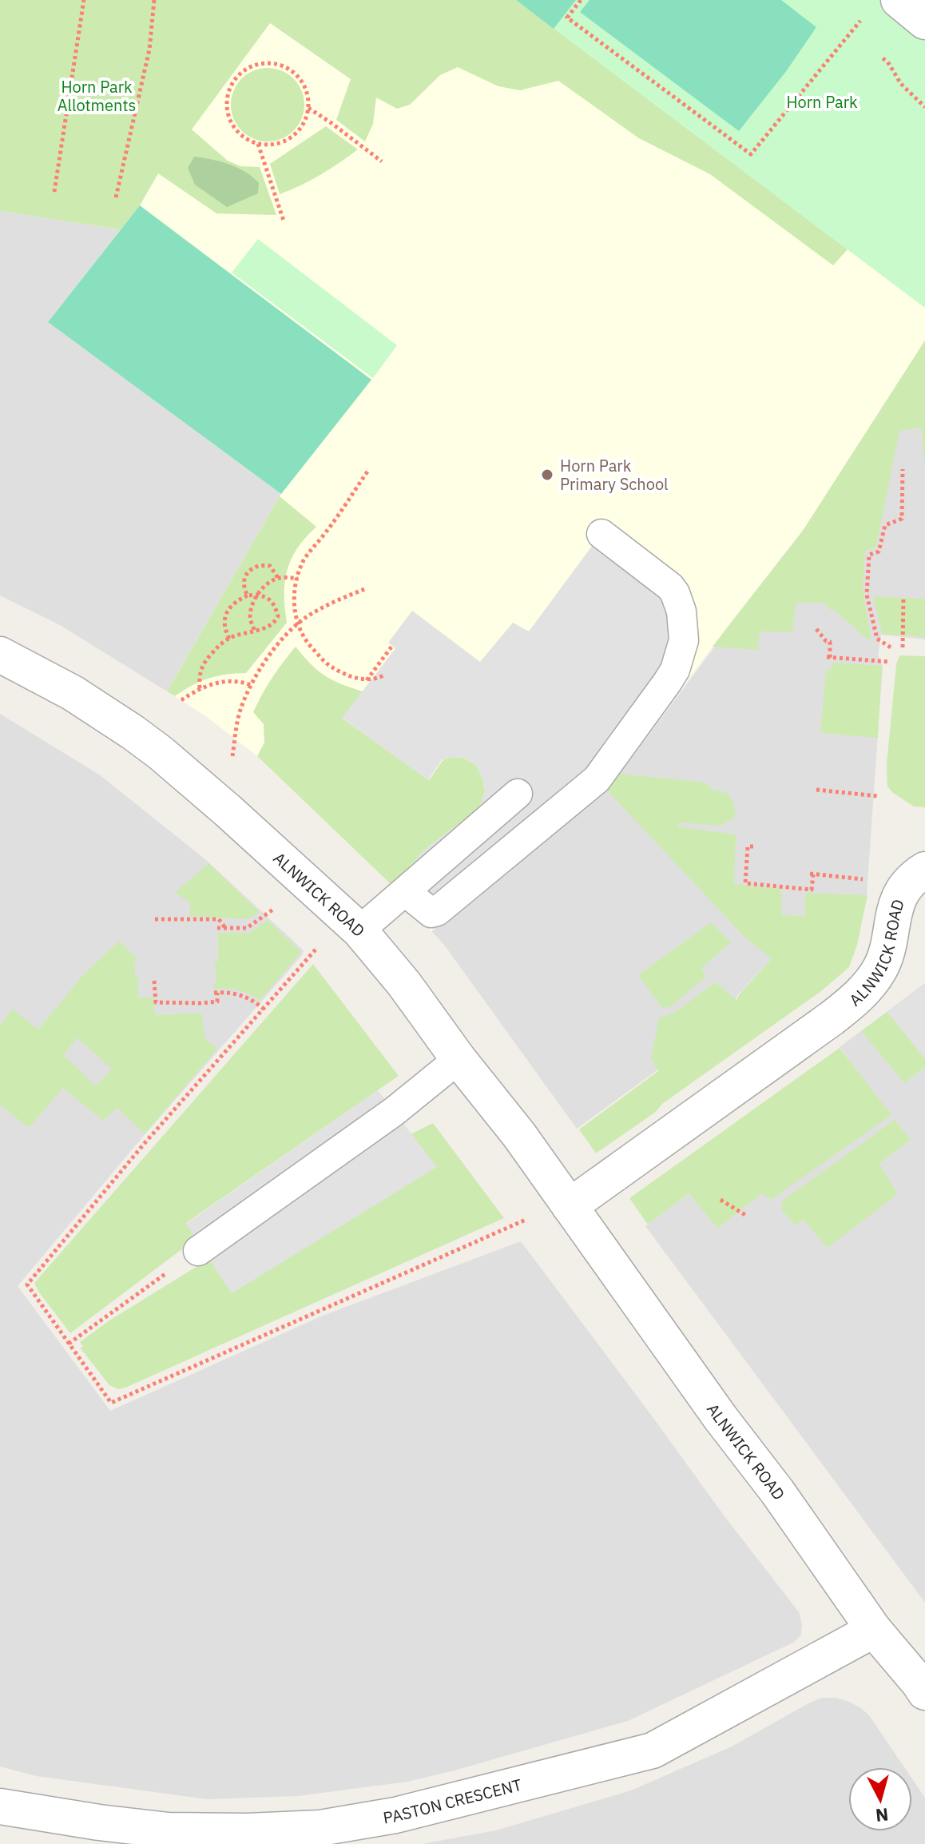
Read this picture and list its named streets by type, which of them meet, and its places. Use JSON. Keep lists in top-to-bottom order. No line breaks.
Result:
{"streets":{"street":["ALNWICK ROAD","PASTON CRESCENT"]},"crossings":[["ALNWICK ROAD","PASTON CRESCENT"]],"parks":["Horn Park Allotments","Horn Park"],"places":["Horn Park Primary School"],"north":"bottom"}
